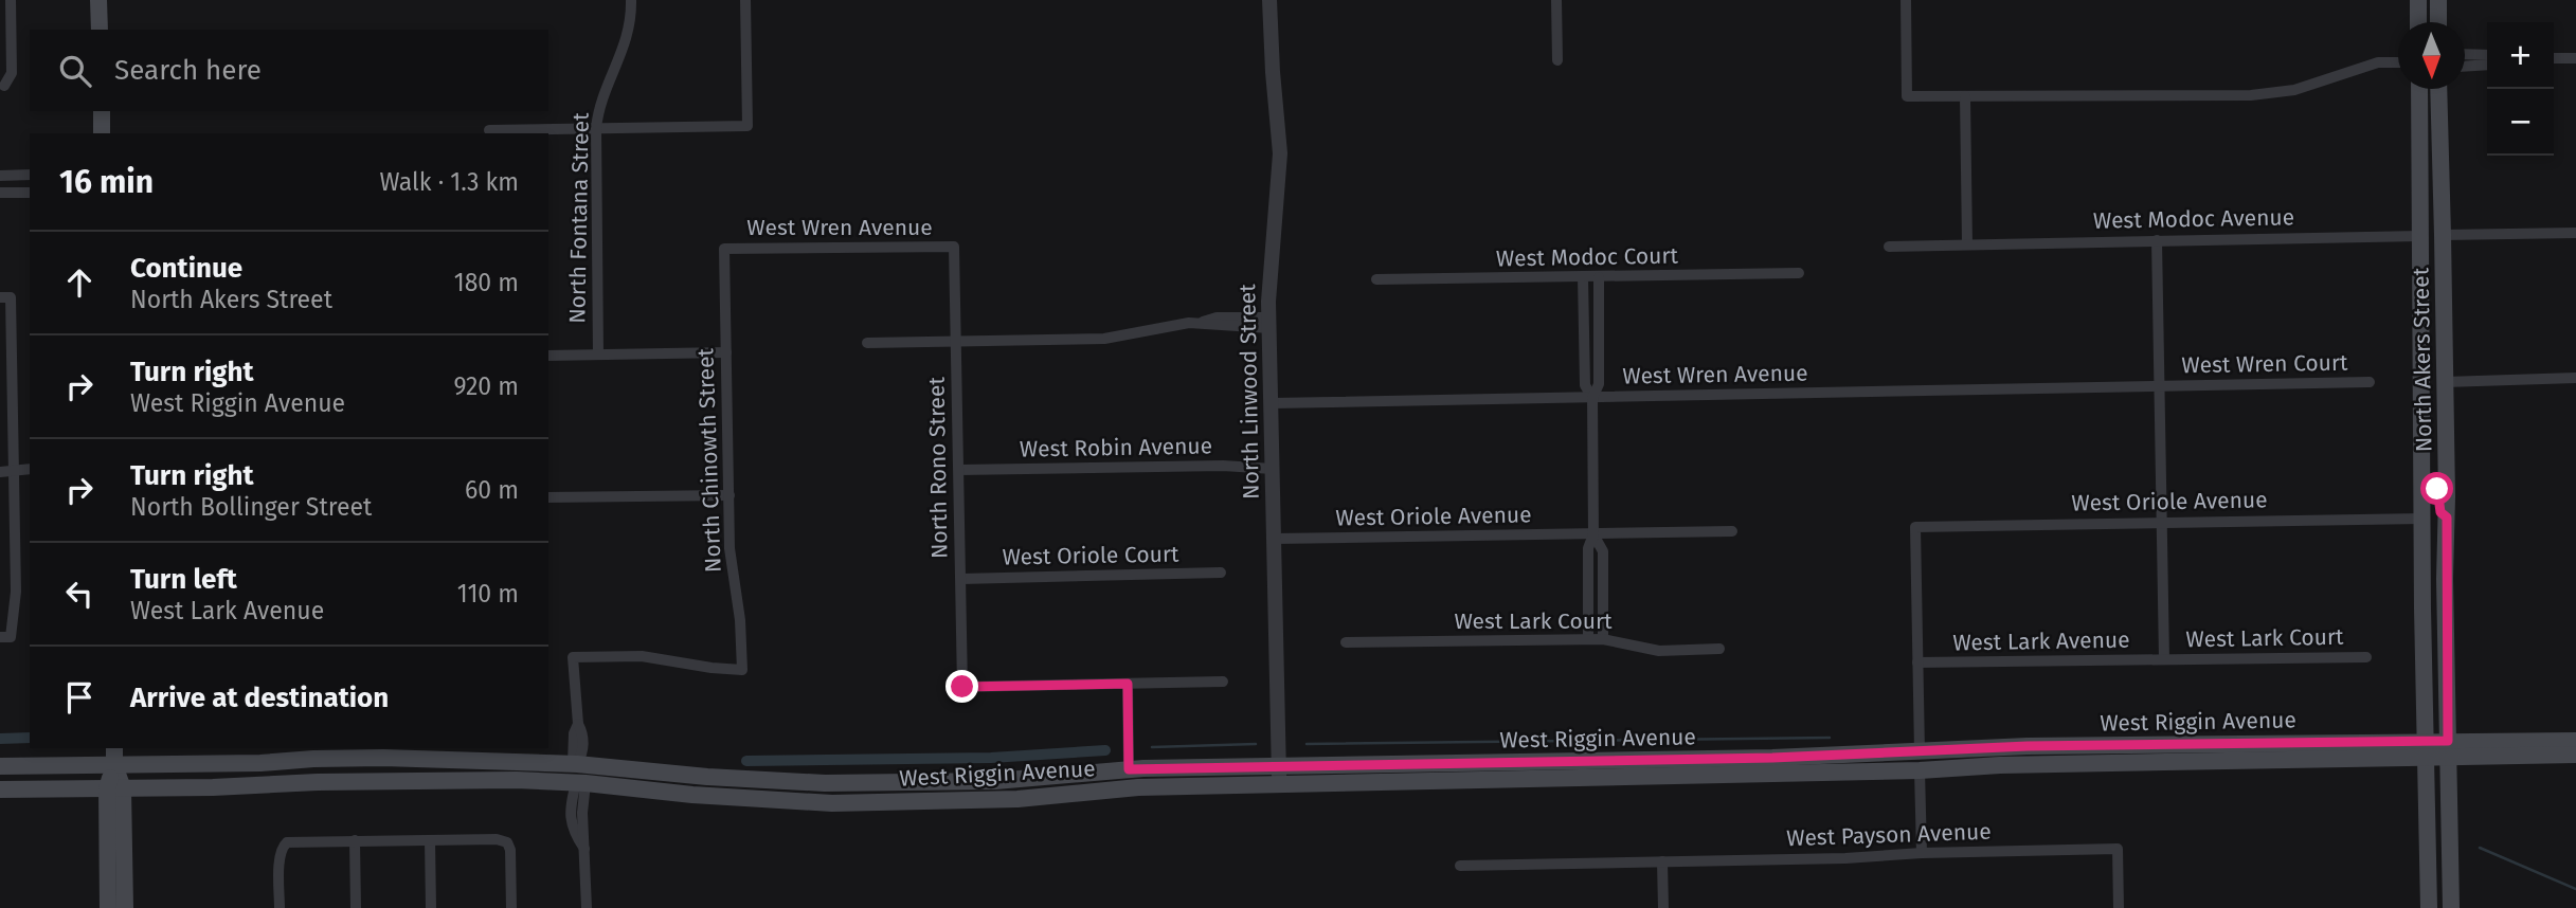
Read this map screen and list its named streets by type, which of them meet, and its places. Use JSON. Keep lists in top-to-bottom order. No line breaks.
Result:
{"streets":{"main road":["North Akers Street","West Riggin Avenue"],"street":["North Fontana Street","West Modoc Avenue","West Wren Avenue","West Modoc Court","West Wren Court","North Linwood Street","West Robin Avenue","North Chinowth Street","North Rono Street","West Oriole Avenue","West Oriole Court","West Lark Court","West Lark Avenue","West Payson Avenue"]},"crossings":[["West Modoc Avenue","North Akers Street"],["West Wren Avenue","West Wren Court"],["West Wren Avenue","North Linwood Street"],["West Wren Avenue","North Chinowth Street"],["West Wren Avenue","North Rono Street"],["North Akers Street","West Oriole Avenue"],["North Akers Street","West Riggin Avenue"],["North Linwood Street","West Robin Avenue"],["North Linwood Street","West Oriole Avenue"],["North Linwood Street","West Riggin Avenue"],["West Robin Avenue","North Rono Street"],["North Chinowth Street","West Riggin Avenue"],["North Rono Street","West Oriole Court"],["West Oriole Avenue","West Lark Avenue"],["West Lark Court","West Lark Avenue"]],"north":"bottom","page":{"map_buttons":["+","−"],"search":"Search here","heading":["16 min","Walk · 1.3 km"],"list":[["Continue","North Akers Street","180 m"],["Turn right","West Riggin Avenue","920 m"],["Turn right","North Bollinger Street","60 m"],["Turn left","West Lark Avenue","110 m"],"Arrive at destination"]}}
